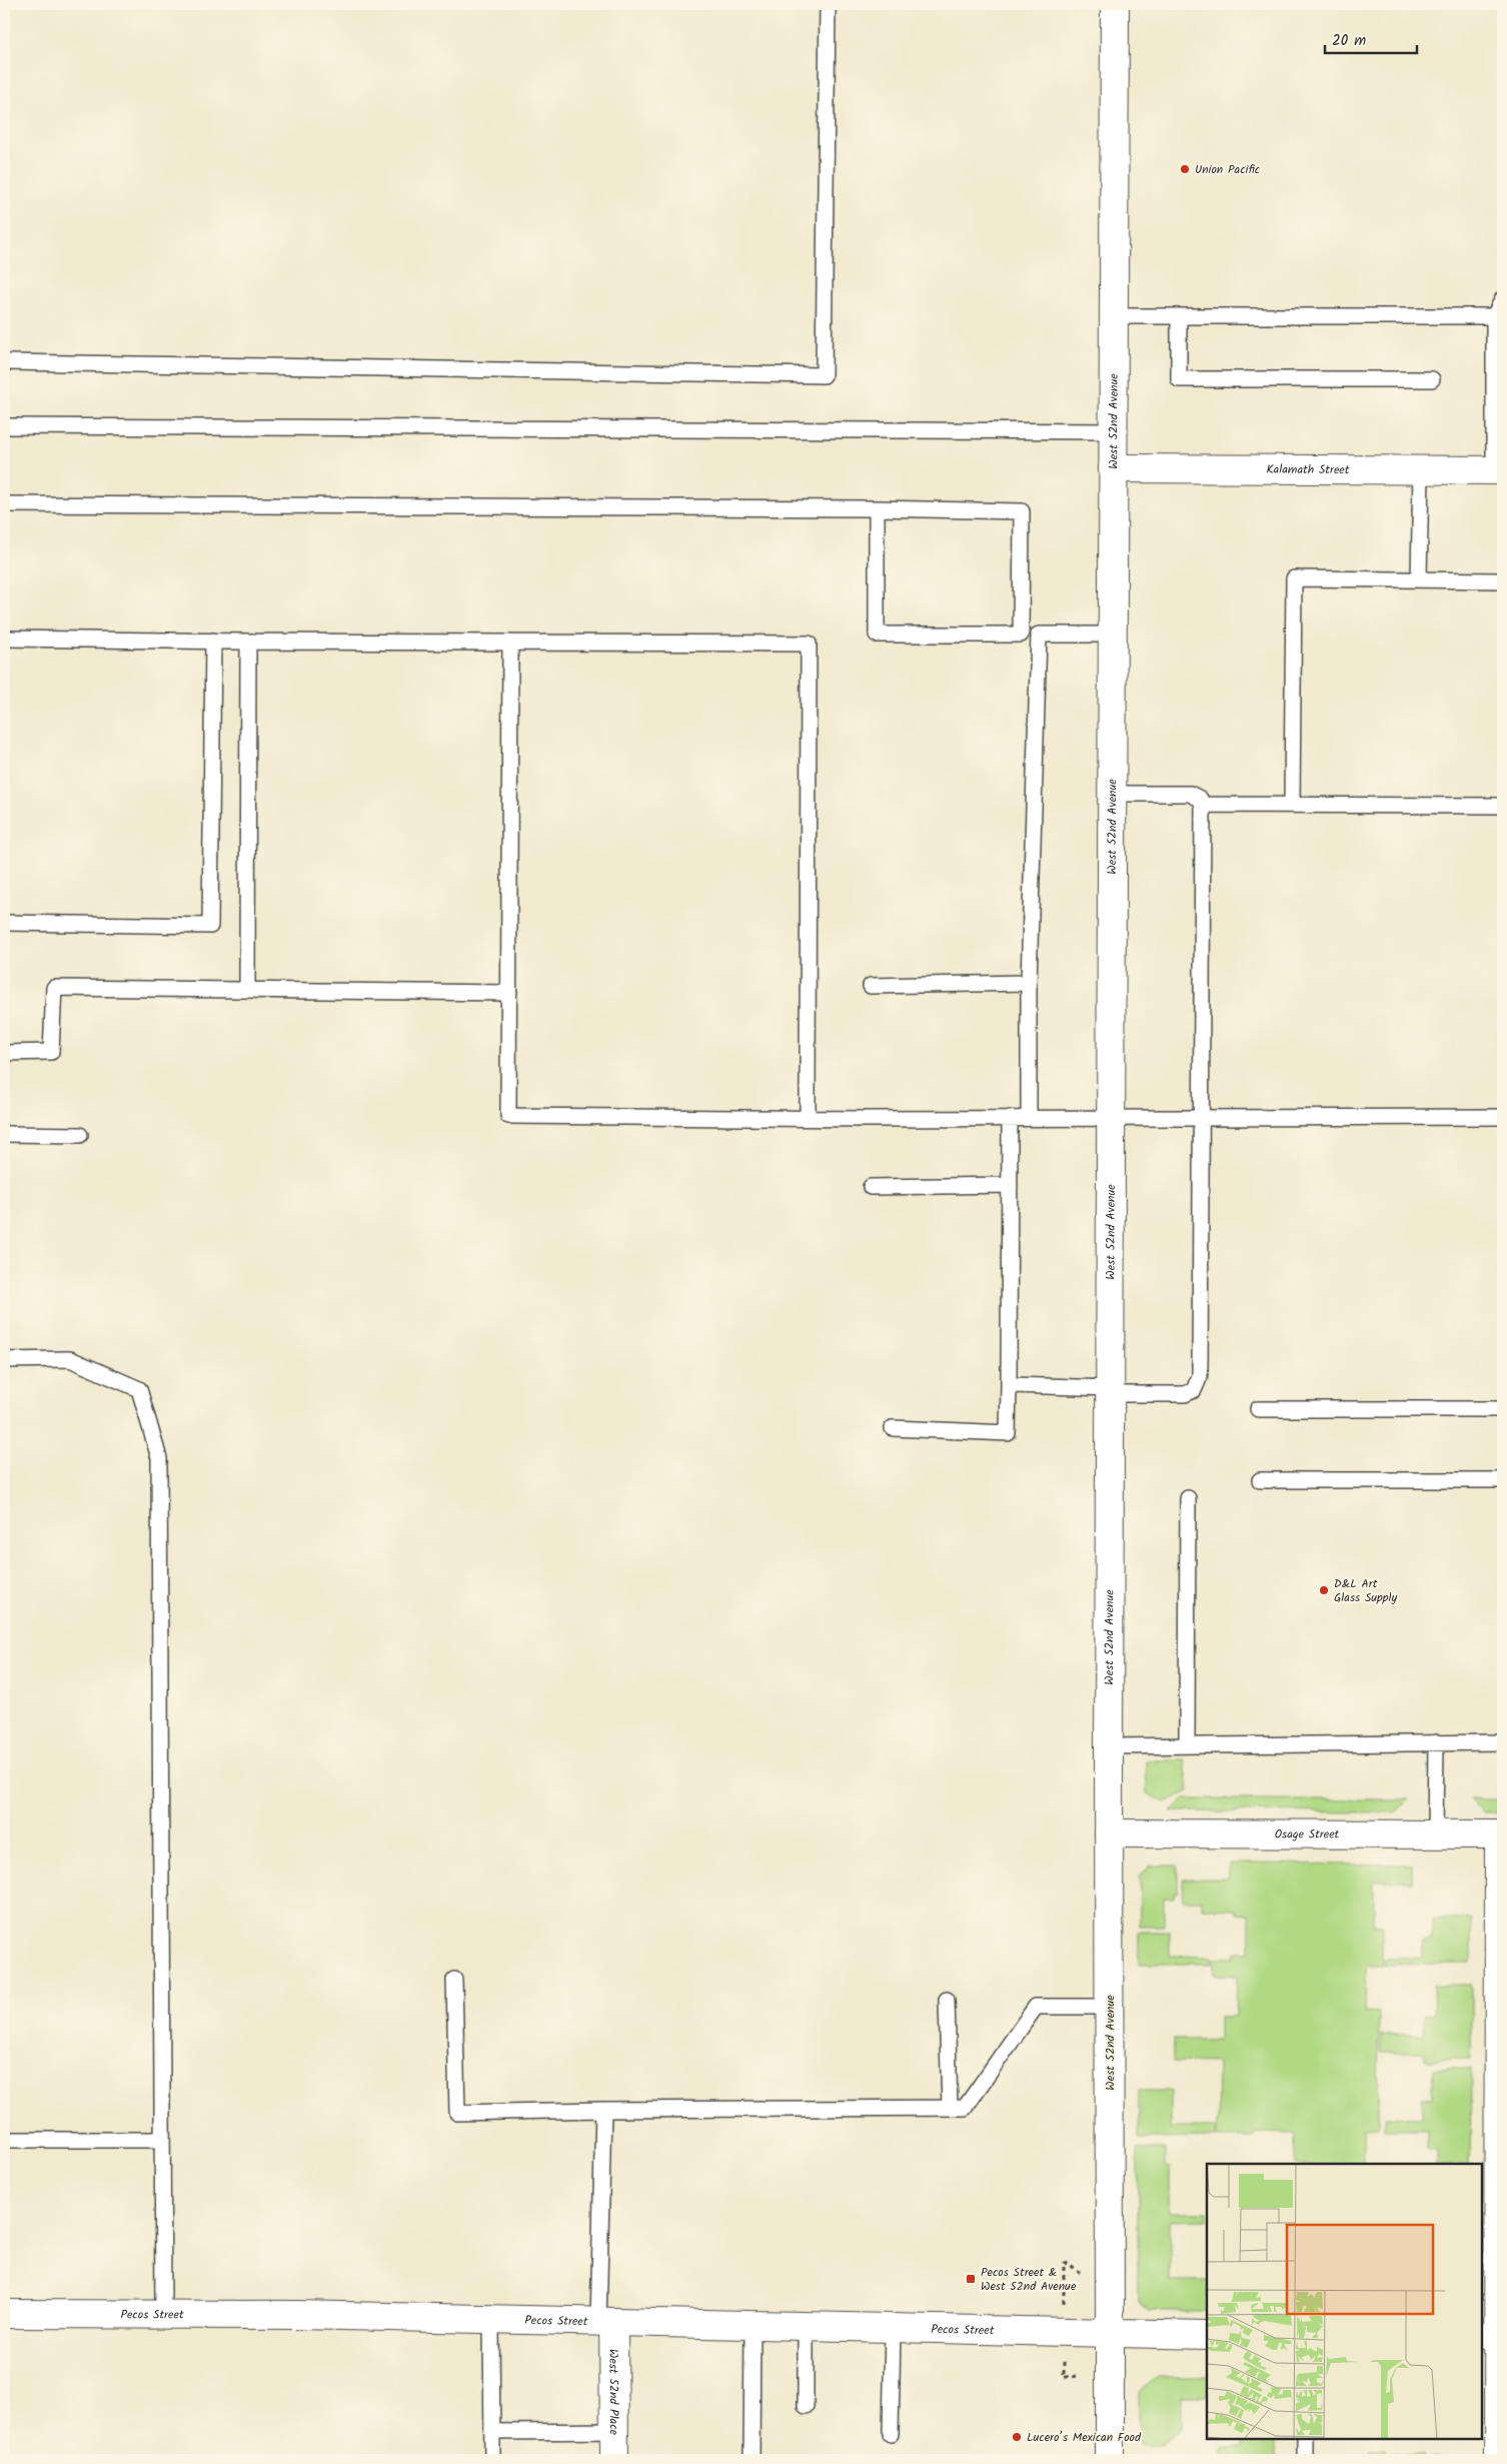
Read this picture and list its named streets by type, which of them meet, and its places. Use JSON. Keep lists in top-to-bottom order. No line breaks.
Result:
{"streets":{"street":["West 52nd Avenue","Kalamath Street","Osage Street","Pecos Street","West 52nd Place"]},"crossings":[["West 52nd Avenue","Kalamath Street"],["West 52nd Avenue","Osage Street"],["West 52nd Avenue","Pecos Street"],["Pecos Street","West 52nd Place"]],"places":{"other":["Union Pacific","D&L Art Glass Supply","Lucero’s Mexican Food"],"transit":["Pecos Street & West 52nd Avenue"]},"scale_bar":"20 m"}
